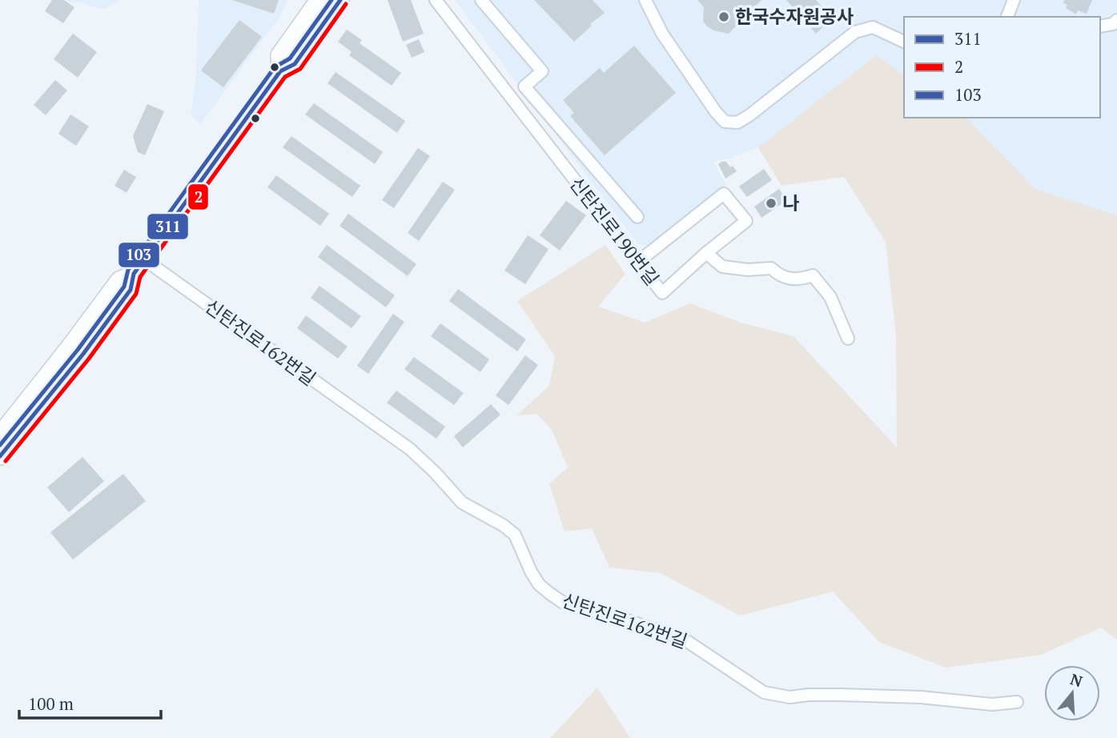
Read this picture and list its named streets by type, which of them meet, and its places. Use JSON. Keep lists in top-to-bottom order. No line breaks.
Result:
{"streets":{"street":["신탄진로190번길","신탄진로162번길"]},"places":["한국수자원공사","나"],"lines":["transit line 311","transit line 103","transit line 2"],"legend":["311","2","103"],"scale_bar":"100 m","north":"top"}
